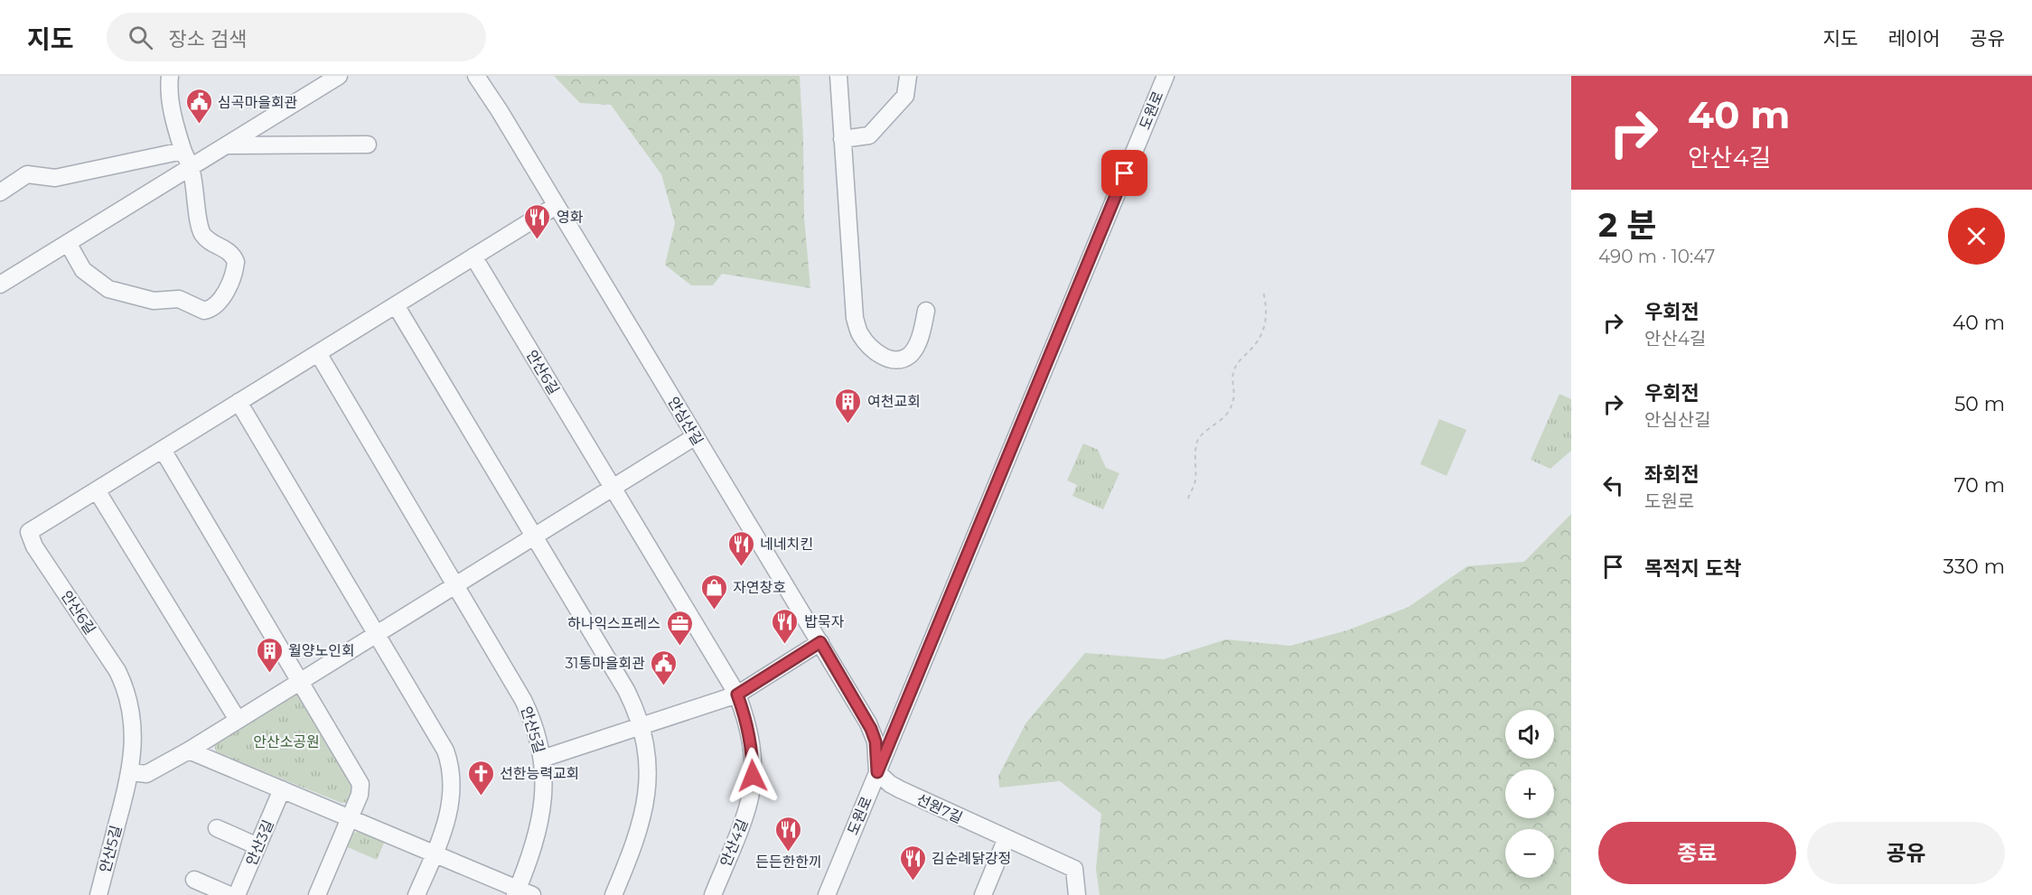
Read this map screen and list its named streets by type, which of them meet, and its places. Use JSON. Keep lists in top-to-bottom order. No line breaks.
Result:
{"streets":{"street":["도원로","안산6길","안심산길","안산5길","선원7길","안산3길","안산4길"]},"crossings":[["도원로","안심산길"],["도원로","선원7길"],["안산6길","안심산길"],["안산6길","안산5길"],["안심산길","선원7길"]],"parks":["안산소공원"],"places":{"public building":["심곡마을회관","31통마을회관"],"restaurant":["영화","네네치킨","밥묵자","든든한한끼","김순례닭강정"],"building":["여천교회","월양노인회"],"shop":["자연창호"],"office":["하나익스프레스"],"church":["선한능력교회"]},"page":{"header":"지도","search":"장소 검색","nav":["지도","레이어","공유"],"turn":["40 m","안산4길"],"heading":["2 분","490 m · 10:47"],"list":[{"name":"우회전","note":"안산4길","value":"40 m"},{"name":"우회전","note":"안심산길","value":"50 m"},{"name":"좌회전","note":"도원로","value":"70 m"},{"name":"목적지 도착","value":"330 m"}],"map_buttons":["+","−"],"buttons":["종료","공유"]}}
